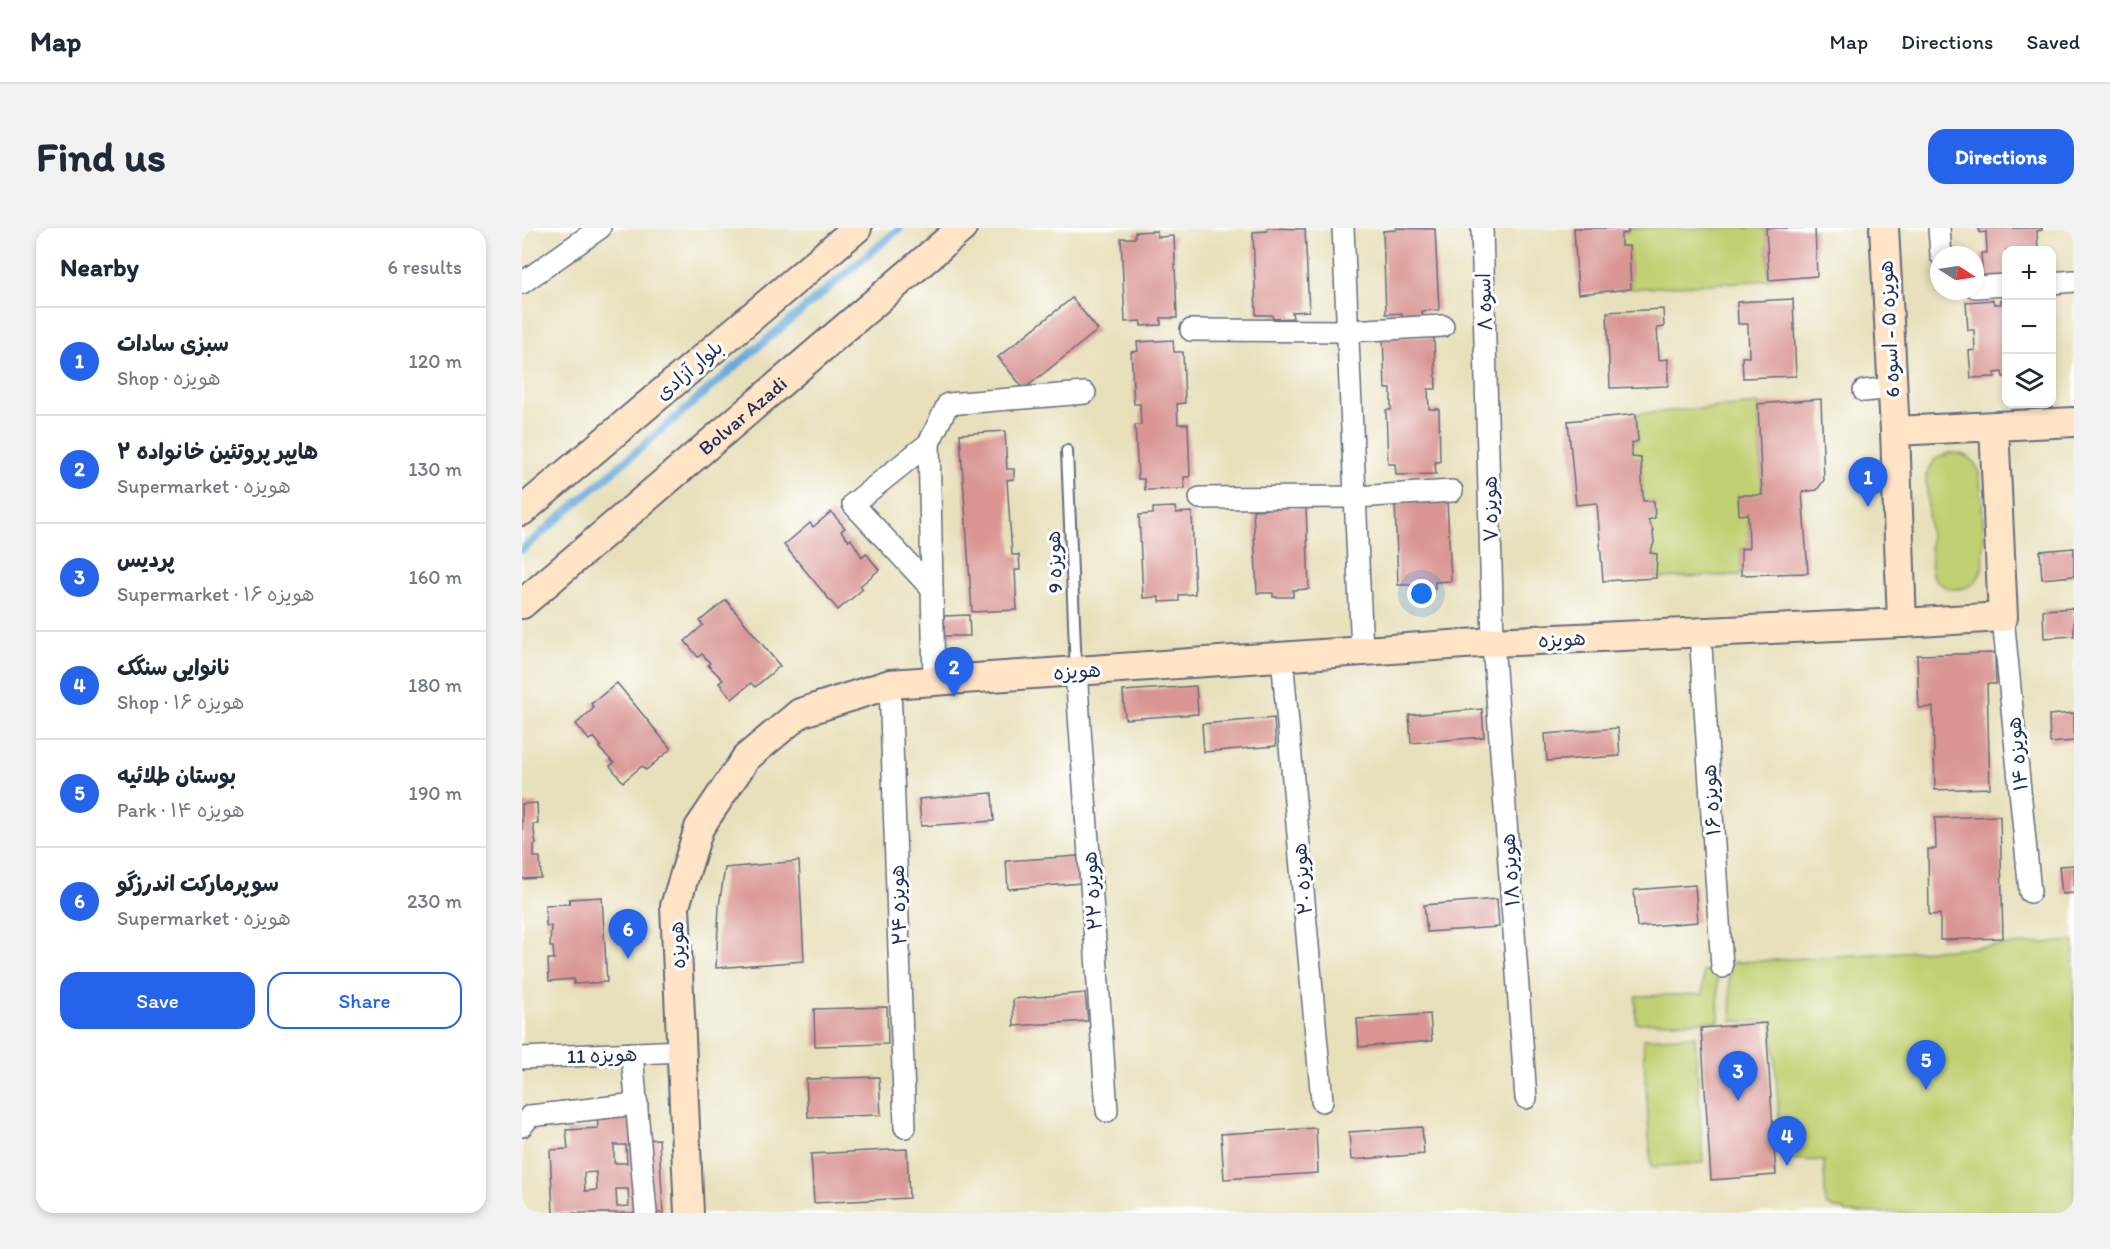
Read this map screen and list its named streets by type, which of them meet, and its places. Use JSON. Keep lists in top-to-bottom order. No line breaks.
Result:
{"streets":{"street":["اسوه ۸","هویزه ۵ - اسوه 6","بلوار آزادی","Bolvar Azadi","هویزه ۷","هویزه","هویزه ۱۴","هویزه ‍۱۶","هویزه ‍۱۸","هویزه ‍۲۰","هویزه ‍۲۲","هویزه ‍۲۴","هویزه 11"],"lane":["هویزه 9"]},"crossings":[["اسوه ۸","هویزه ۷"],["هویزه ۷","هویزه"],["هویزه ۷","هویزه ‍۱۸"],["هویزه 9","هویزه"],["هویزه 9","هویزه ‍۲۲"],["هویزه","هویزه ۱۴"],["هویزه","هویزه ‍۱۶"],["هویزه","هویزه ‍۱۸"],["هویزه","هویزه ‍۲۰"],["هویزه","هویزه ‍۲۲"],["هویزه","هویزه ‍۲۴"],["هویزه","هویزه 11"]],"north":"right","page":{"header":"Map","nav":["Map","Directions","Saved"],"buttons":["Directions",["Save","Share"]],"title":"Find us","heading":["Nearby","6 results"],"map_buttons":["+","−"],"list":[{"mark":"1","name":"سبزی سادات","note":"Shop · هویزه","value":"120 m"},{"mark":"2","name":"هایپر پروتئین خانواده ۲","note":"Supermarket · هویزه","value":"130 m"},{"mark":"3","name":"پردیس","note":"Supermarket · هویزه ‍۱۶","value":"160 m"},{"mark":"4","name":"نانوایی سنگک","note":"Shop · هویزه ‍۱۶","value":"180 m"},{"mark":"5","name":"بوستان طلائیه","note":"Park · هویزه ۱۴","value":"190 m"},{"mark":"6","name":"سوپرمارکت اندرزگو","note":"Supermarket · هویزه","value":"230 m"}],"pins":["1","2","6","5","3","4"]}}
